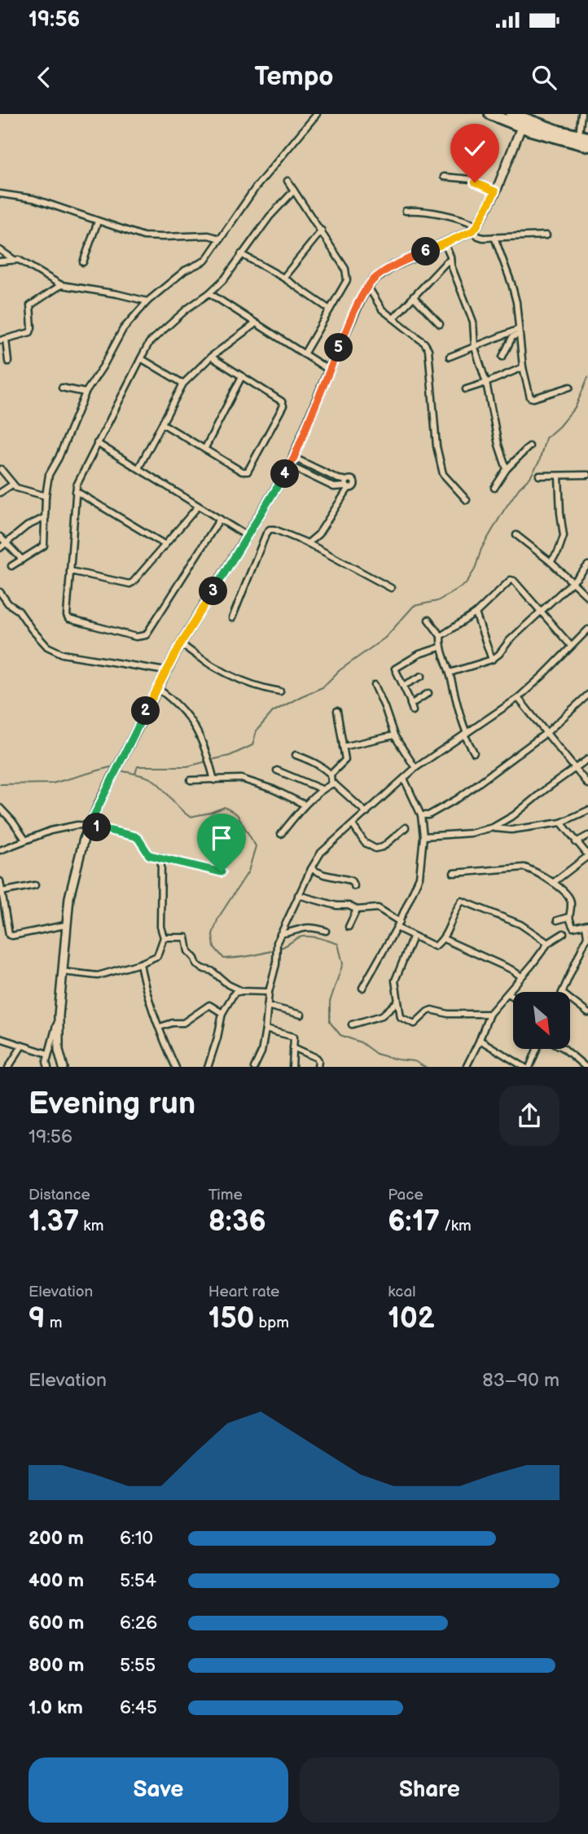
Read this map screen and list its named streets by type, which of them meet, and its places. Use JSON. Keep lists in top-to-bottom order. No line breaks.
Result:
{"north":"bottom right","page":{"status":"19:56","header":"Tempo","pins":["6","5","4","3","2","1"],"heading":["Evening run","19:56"],"stats":[["Distance","1.37 km"],["Time","8:36"],["Pace","6:17 /km"],["Elevation","9 m"],["Heart rate","150 bpm"],["kcal","102"]],"chart":["Elevation","83–90 m"],"list":[{"name":"200 m","note":"6:10"},{"name":"400 m","note":"5:54"},{"name":"600 m","note":"6:26"},{"name":"800 m","note":"5:55"},{"name":"1.0 km","note":"6:45"}],"buttons":["Save","Share"]}}
